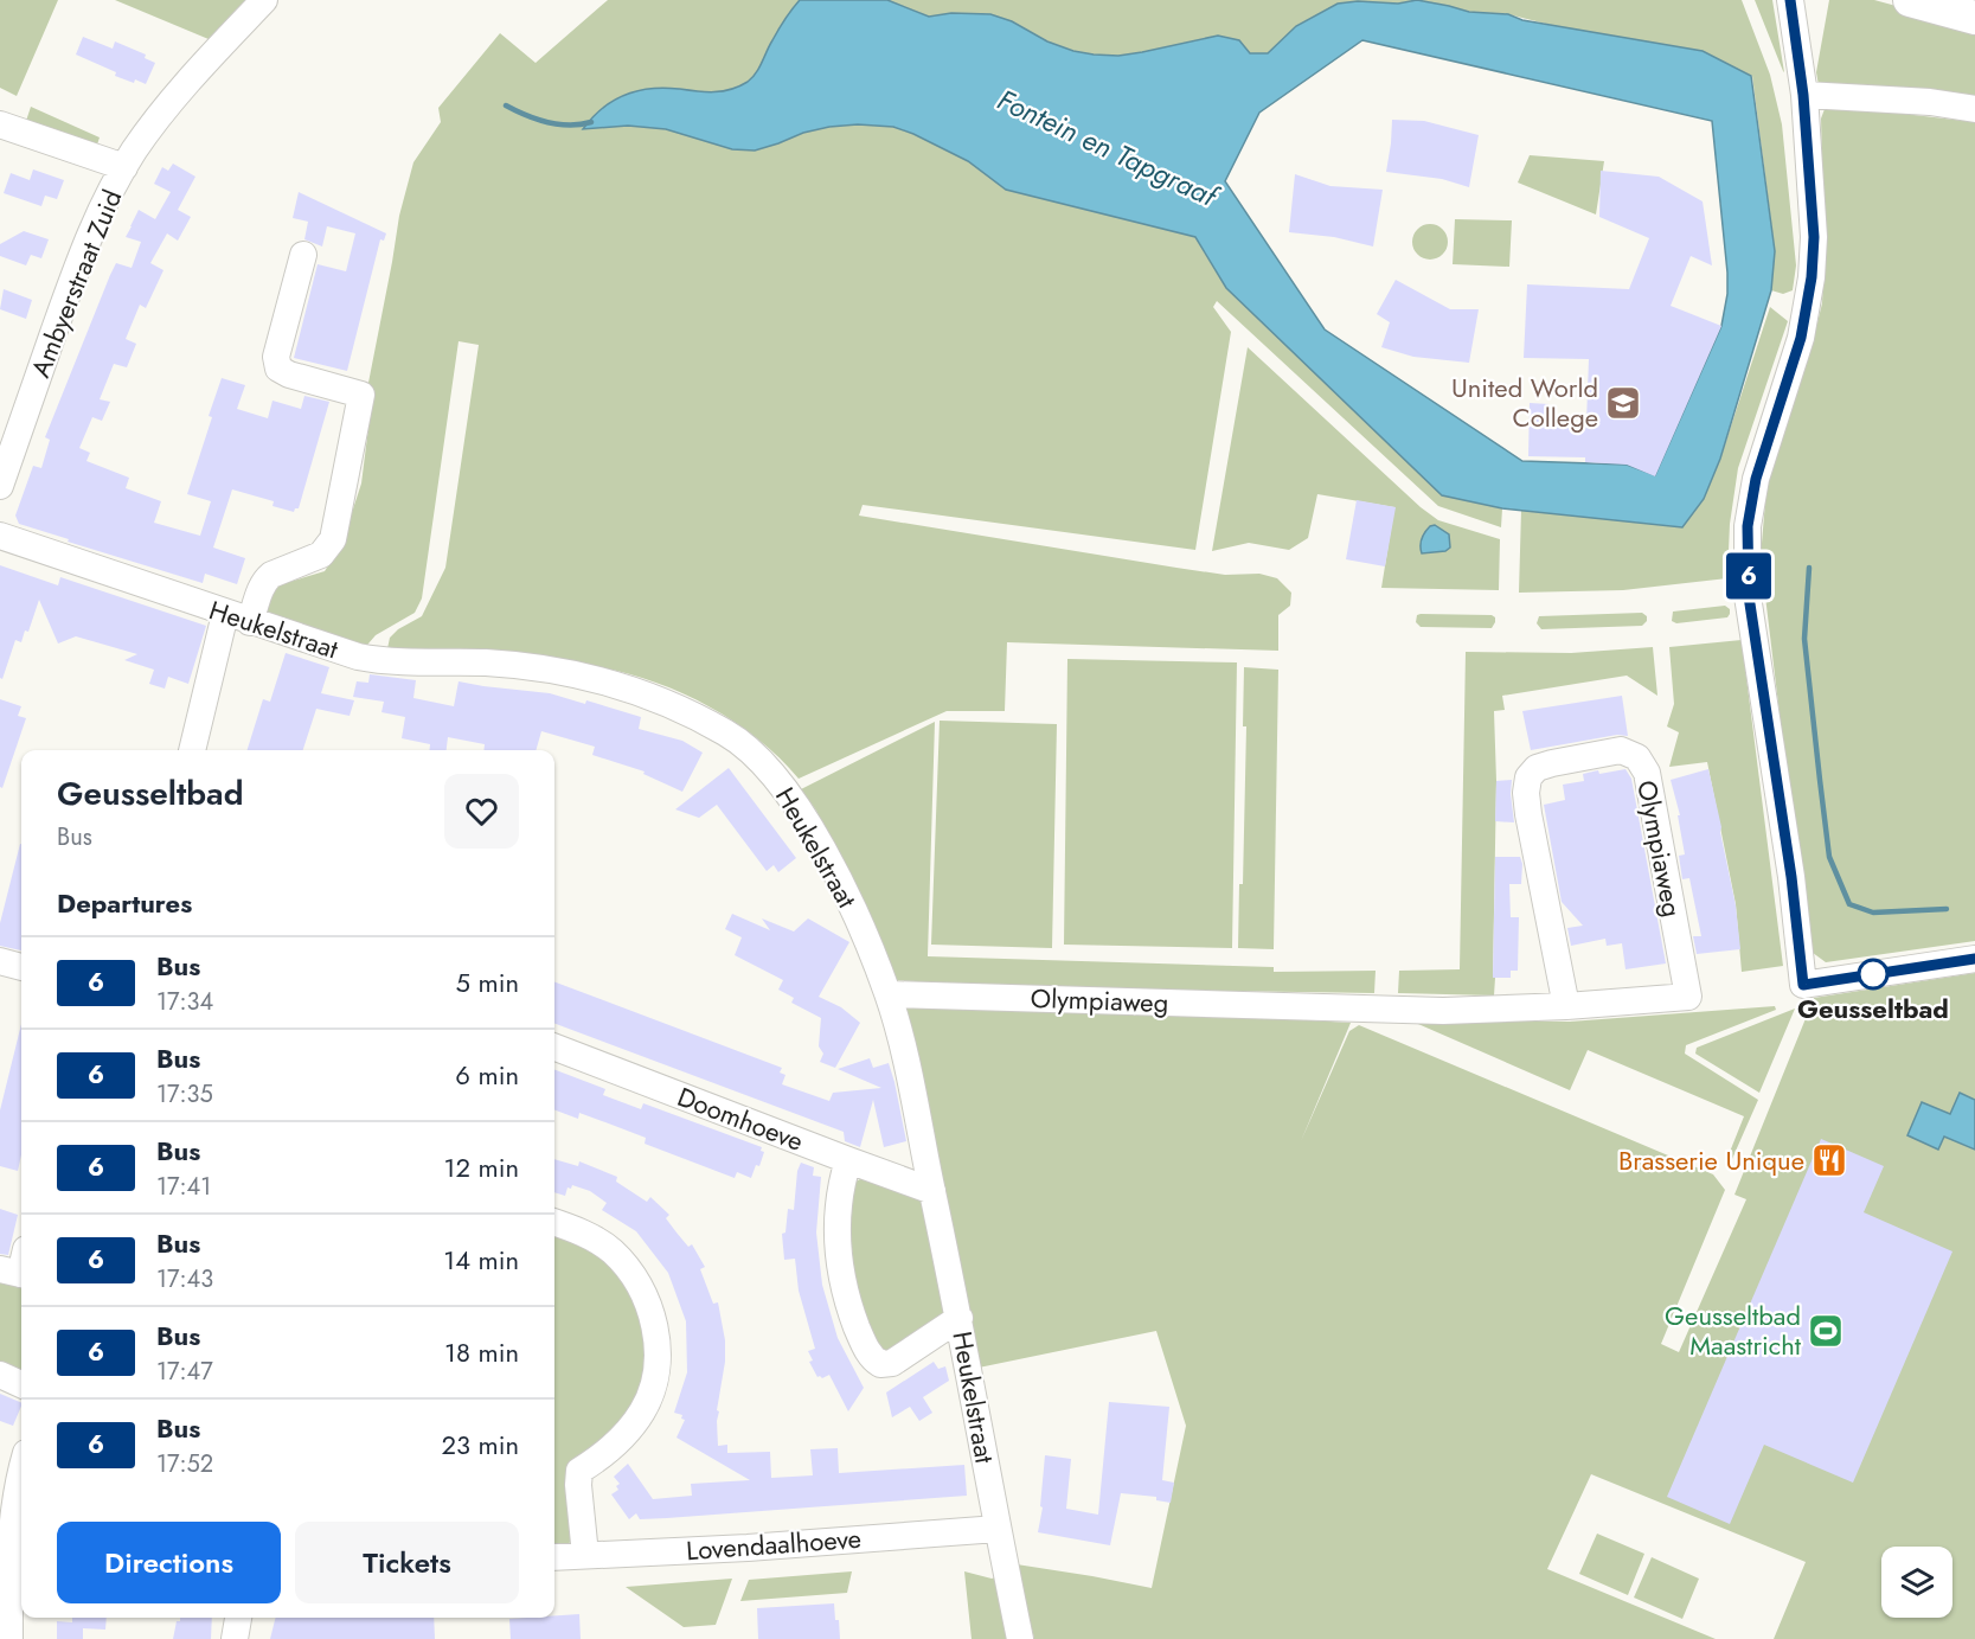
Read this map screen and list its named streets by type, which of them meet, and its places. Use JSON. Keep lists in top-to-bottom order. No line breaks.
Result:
{"streets":{"street":["Ambyerstraat Zuid","Heukelstraat","Olympiaweg","Doomhoeve","Lovendaalhoeve"]},"crossings":[["Heukelstraat","Olympiaweg"],["Heukelstraat","Doomhoeve"],["Heukelstraat","Lovendaalhoeve"]],"water":["Fontein en Tapgraaf"],"places":{"school or university":["United World College"],"other":["Geusseltbad"],"restaurant":["Brasserie Unique"],"sports":["Geusseltbad Maastricht"]},"lines":["bus line 6"],"page":{"on_map":"6","heading":[["Geusseltbad","Bus"],"Departures"],"list":[{"mark":"6","name":"Bus","note":"17:34","value":"5 min"},{"mark":"6","name":"Bus","note":"17:35","value":"6 min"},{"mark":"6","name":"Bus","note":"17:41","value":"12 min"},{"mark":"6","name":"Bus","note":"17:43","value":"14 min"},{"mark":"6","name":"Bus","note":"17:47","value":"18 min"},{"mark":"6","name":"Bus","note":"17:52","value":"23 min"}],"buttons":["Directions","Tickets"]}}
